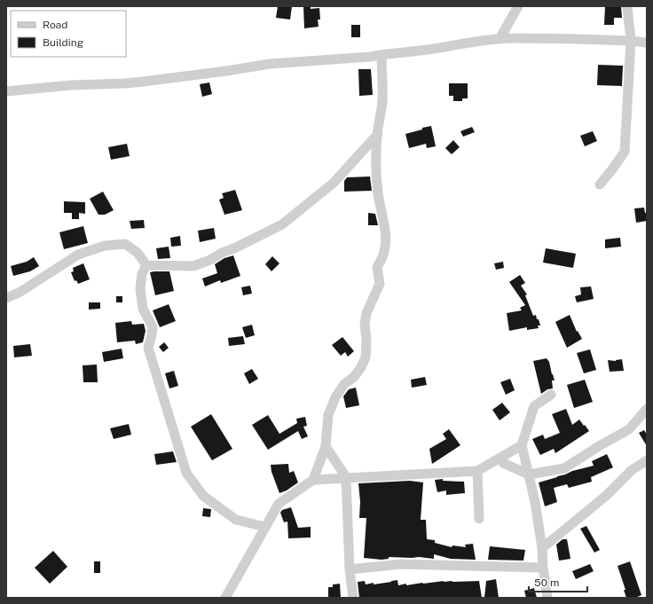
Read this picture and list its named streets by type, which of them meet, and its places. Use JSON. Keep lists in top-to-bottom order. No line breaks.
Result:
{"legend":["Road","Building"],"scale_bar":"50 m"}
